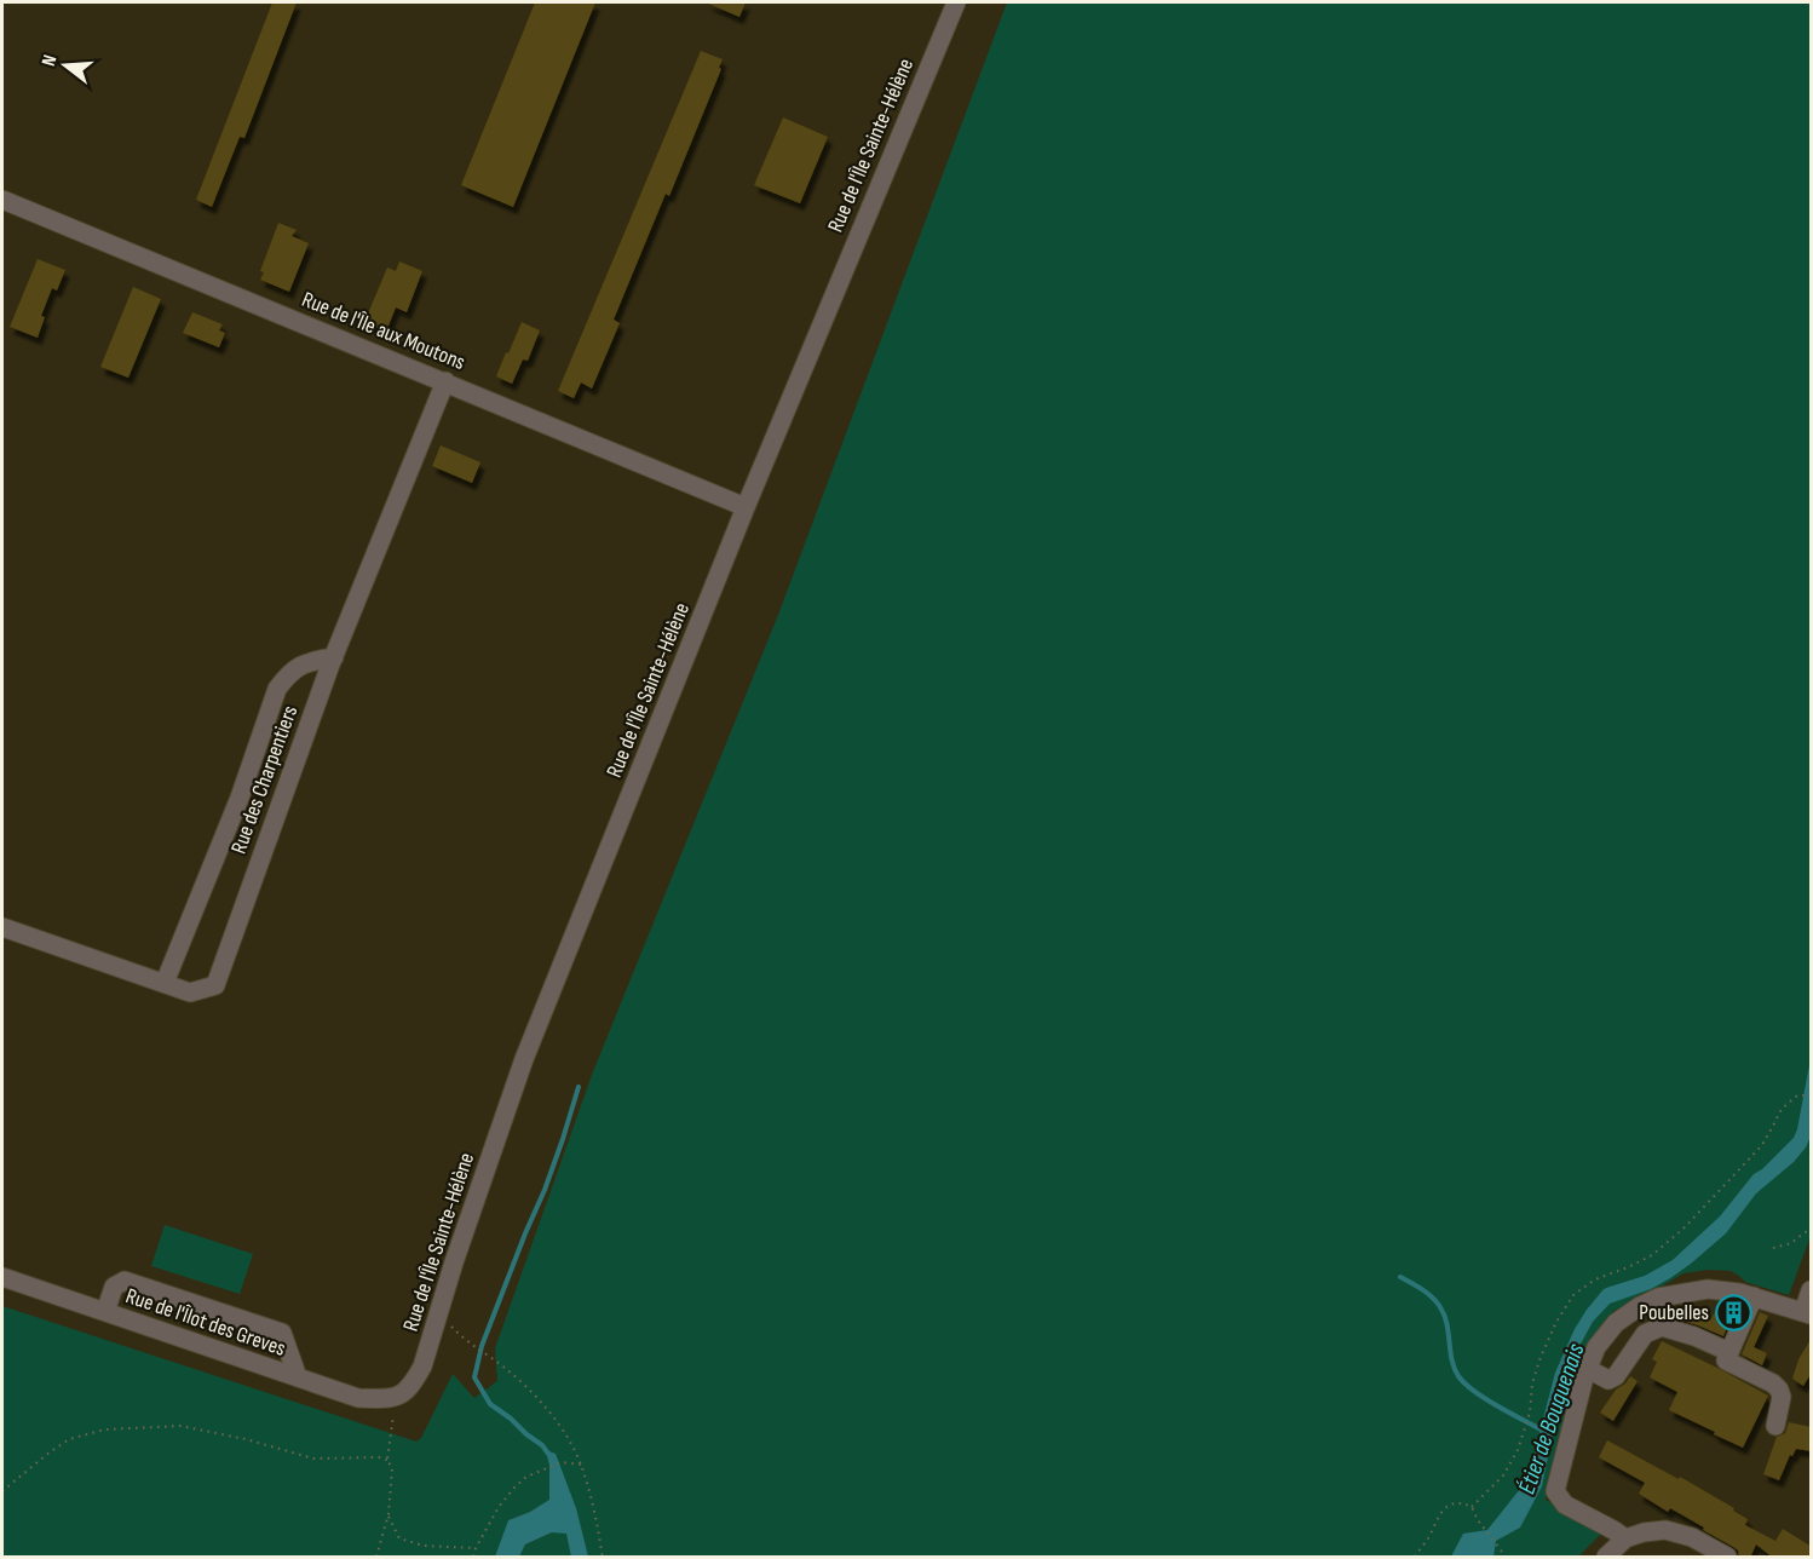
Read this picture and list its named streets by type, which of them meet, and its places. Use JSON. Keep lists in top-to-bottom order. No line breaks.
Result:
{"streets":{"street":["Rue de l'Île Sainte-Hélène","Rue de l'Île aux Moutons","Rue des Charpentiers","Rue de l'Îlot des Greves"]},"crossings":[["Rue de l'Île Sainte-Hélène","Rue de l'Île aux Moutons"],["Rue de l'Île Sainte-Hélène","Rue de l'Îlot des Greves"],["Rue de l'Île aux Moutons","Rue des Charpentiers"]],"water":["Étier de Bouguenais"],"places":{"building":["Poubelles"]},"north":"left"}
